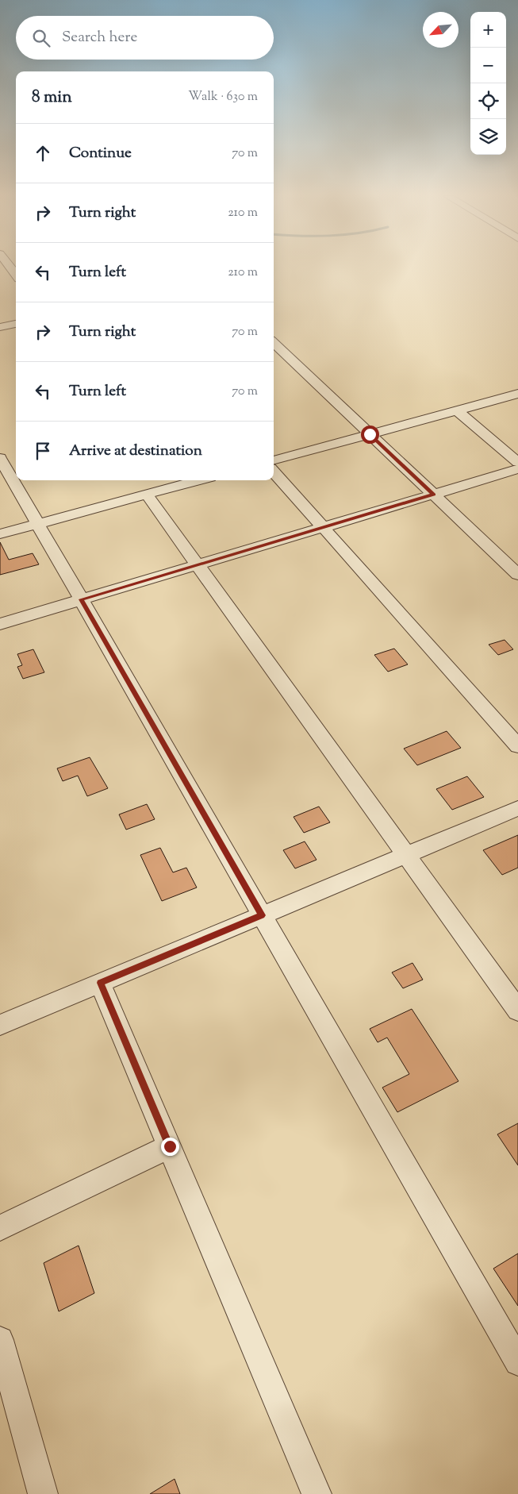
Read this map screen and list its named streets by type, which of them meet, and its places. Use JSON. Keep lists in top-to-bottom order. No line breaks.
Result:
{"north":"bottom left","page":{"map_buttons":["+","−"],"search":"Search here","heading":["8 min","Walk · 630 m"],"list":[["Continue","70 m"],["Turn right","210 m"],["Turn left","210 m"],["Turn right","70 m"],["Turn left","70 m"],"Arrive at destination"]}}
